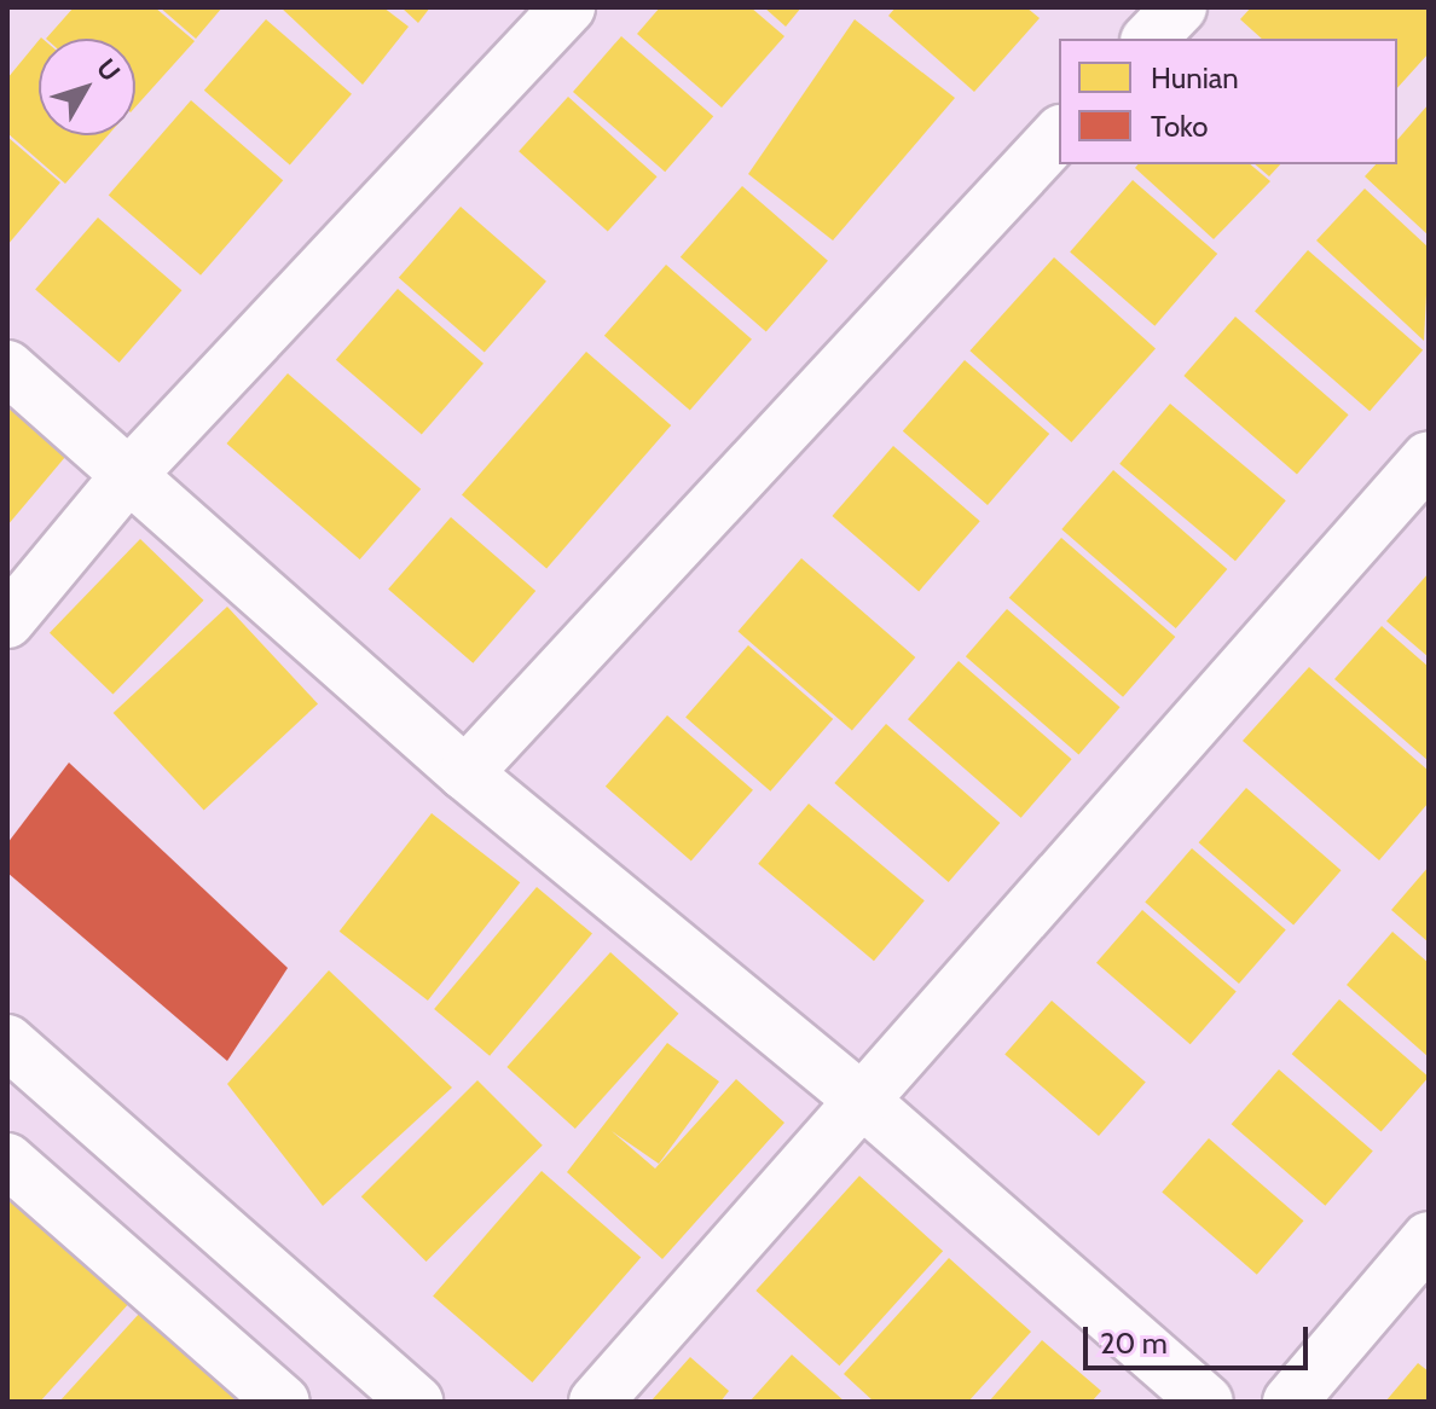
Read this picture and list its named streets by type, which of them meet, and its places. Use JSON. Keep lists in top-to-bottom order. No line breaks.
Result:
{"legend":["Hunian","Toko"],"scale_bar":"20 m","north":"top right"}
